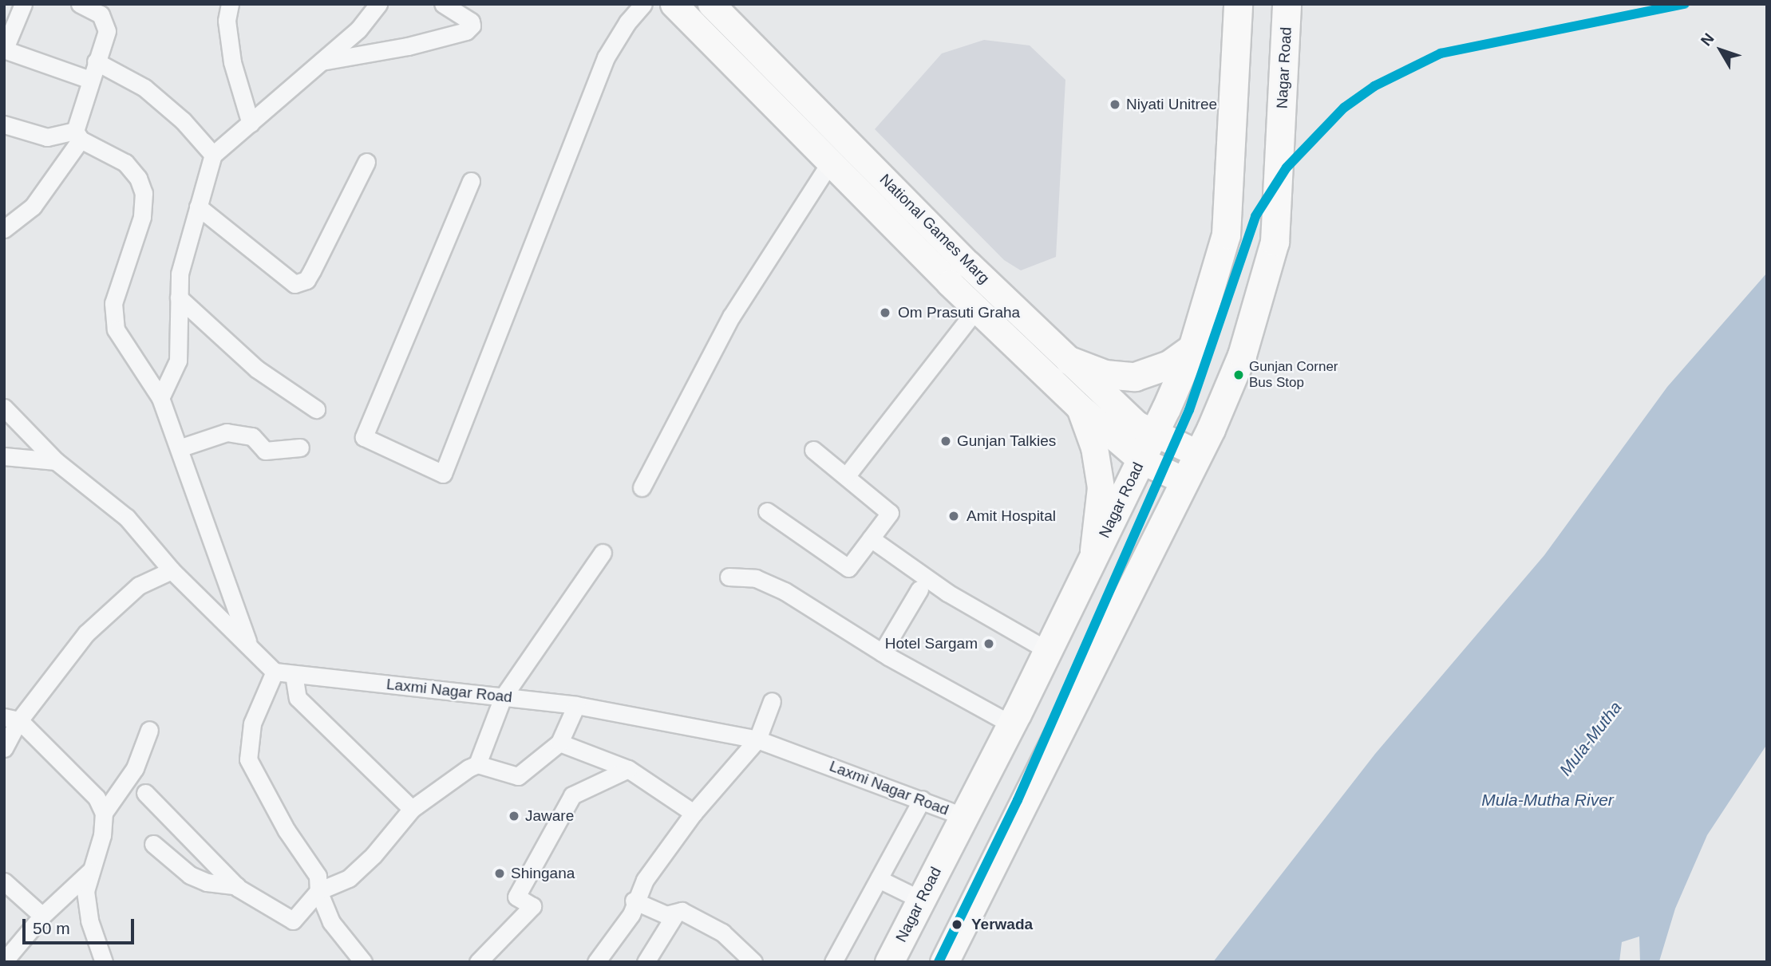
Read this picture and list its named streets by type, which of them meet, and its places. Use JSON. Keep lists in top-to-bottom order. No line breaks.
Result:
{"streets":{"highway":["Nagar Road"],"main road":["National Games Marg"],"street":["Laxmi Nagar Road"]},"crossings":[["Nagar Road","National Games Marg"],["Nagar Road","Laxmi Nagar Road"]],"water":["Mula-Mutha","Mula-Mutha River"],"places":["Niyati Unitree","Om Prasuti Graha","Gunjan Corner Bus Stop","Gunjan Talkies","Amit Hospital","Hotel Sargam","Jaware","Shingana","Yerwada"],"scale_bar":"50 m","north":"top left"}
